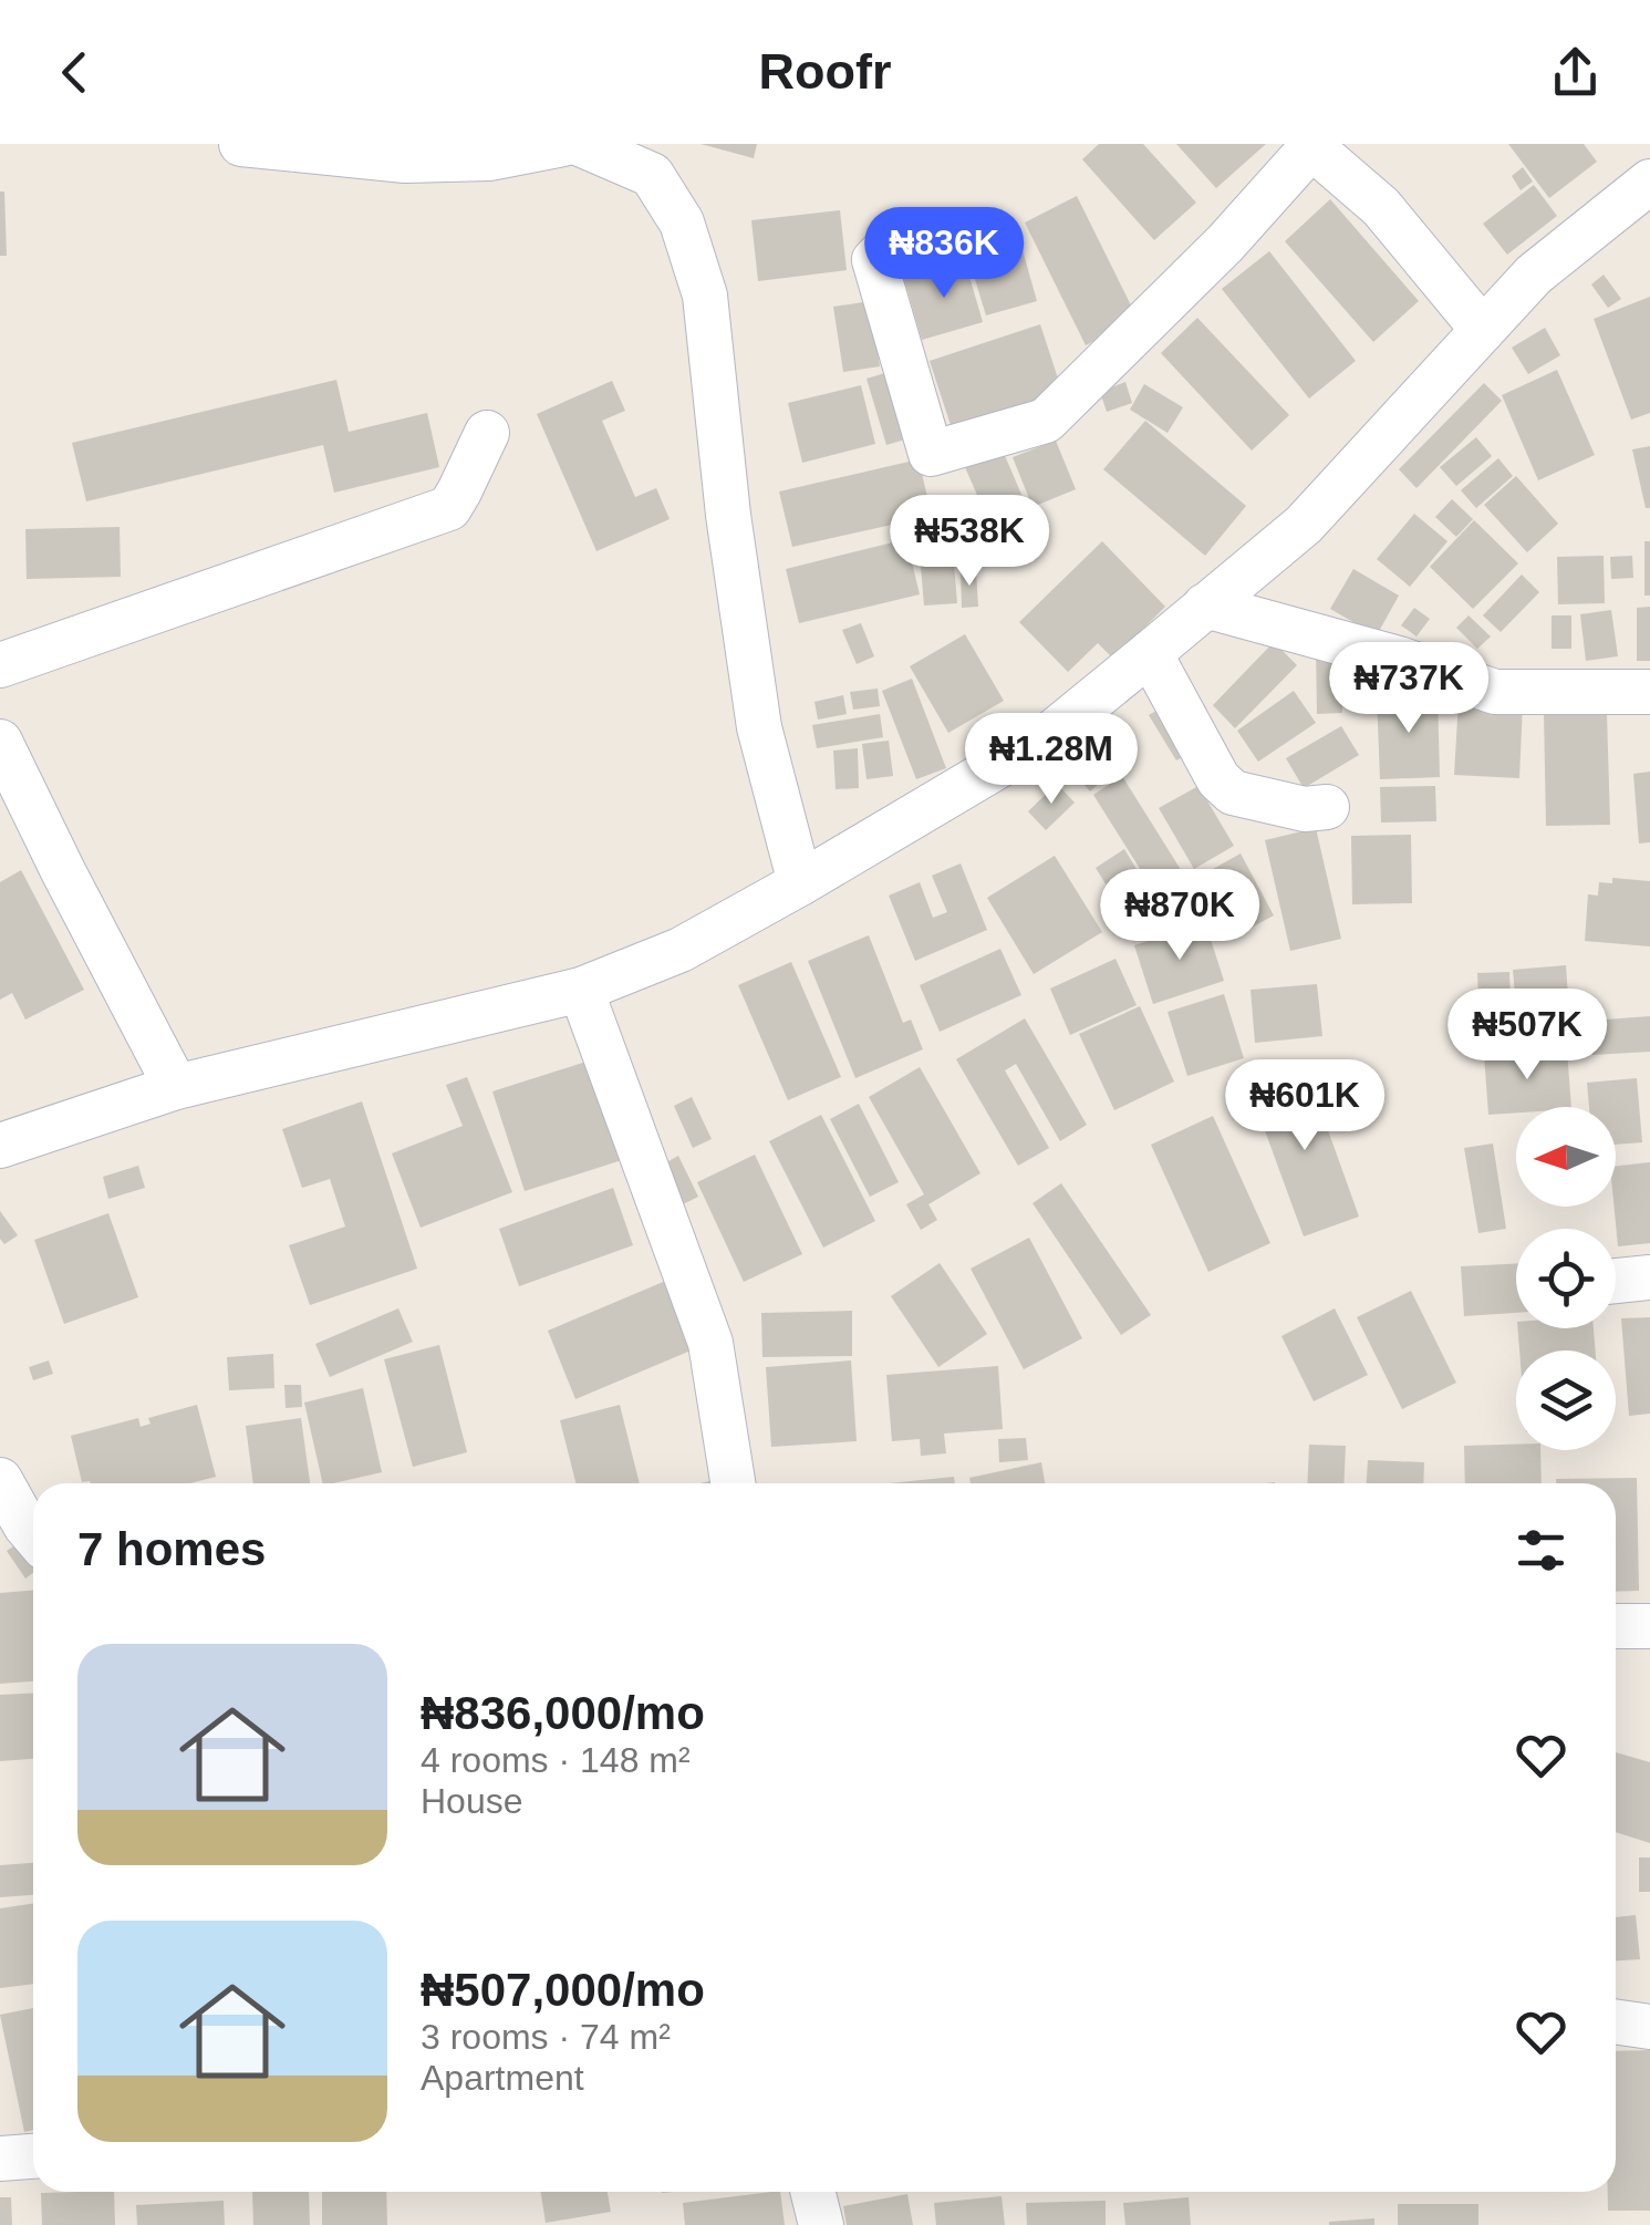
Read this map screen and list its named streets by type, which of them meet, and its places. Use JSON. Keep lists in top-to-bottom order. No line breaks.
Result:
{"north":"left","page":{"header":"Roofr","price":["₦836K","₦538K","₦737K","₦1.28M","₦870K","₦507K","₦601K"],"heading":"7 homes","list":[{"name":"₦836,000/mo","note":"4 rooms · 148 m² · House"},{"name":"₦507,000/mo","note":"3 rooms · 74 m² · Apartment"}]}}
